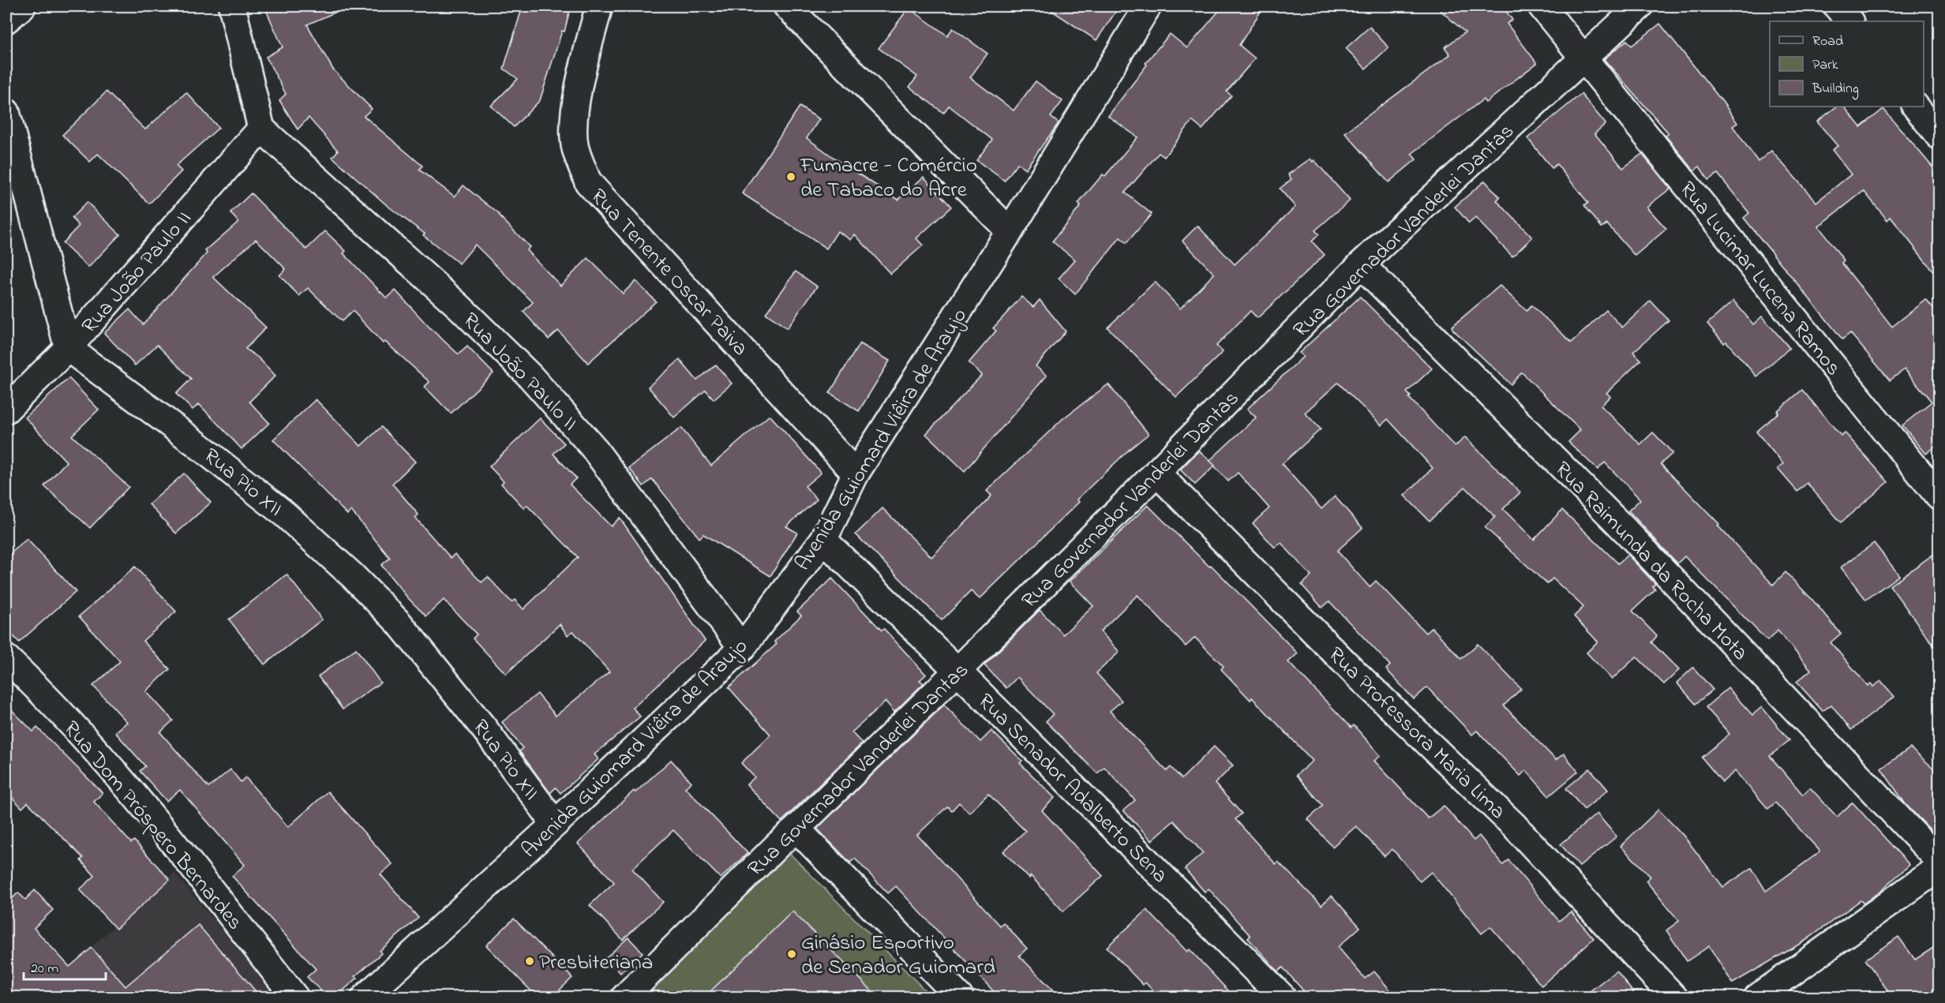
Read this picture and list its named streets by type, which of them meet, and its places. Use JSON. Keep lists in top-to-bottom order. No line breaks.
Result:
{"streets":{"street":["Rua Governador Vanderlei Dantas","Rua João Paulo II","Rua Tenente Oscar Paiva","Rua Lucimar Lucena Ramos","Avenida Guiomard Viêira de Araujo","Rua Pio XII","Rua Raimunda da Rocha Mota","Rua Professora Maria Lima","Rua Senador Adalberto Sena","Rua Dom Próspero Bernardes"]},"crossings":[["Rua Governador Vanderlei Dantas","Rua Lucimar Lucena Ramos"],["Rua Governador Vanderlei Dantas","Rua Raimunda da Rocha Mota"],["Rua Governador Vanderlei Dantas","Rua Professora Maria Lima"],["Rua Governador Vanderlei Dantas","Rua Senador Adalberto Sena"],["Rua João Paulo II","Avenida Guiomard Viêira de Araujo"],["Rua João Paulo II","Rua Pio XII"],["Rua Tenente Oscar Paiva","Avenida Guiomard Viêira de Araujo"],["Avenida Guiomard Viêira de Araujo","Rua Pio XII"],["Avenida Guiomard Viêira de Araujo","Rua Senador Adalberto Sena"]],"places":["Fumacre - Comércio de Tabaco do Acre","Ginásio Esportivo de Senador Guiomard","Presbiteriana"],"legend":["Road","Park","Building"],"scale_bar":"20 m"}
